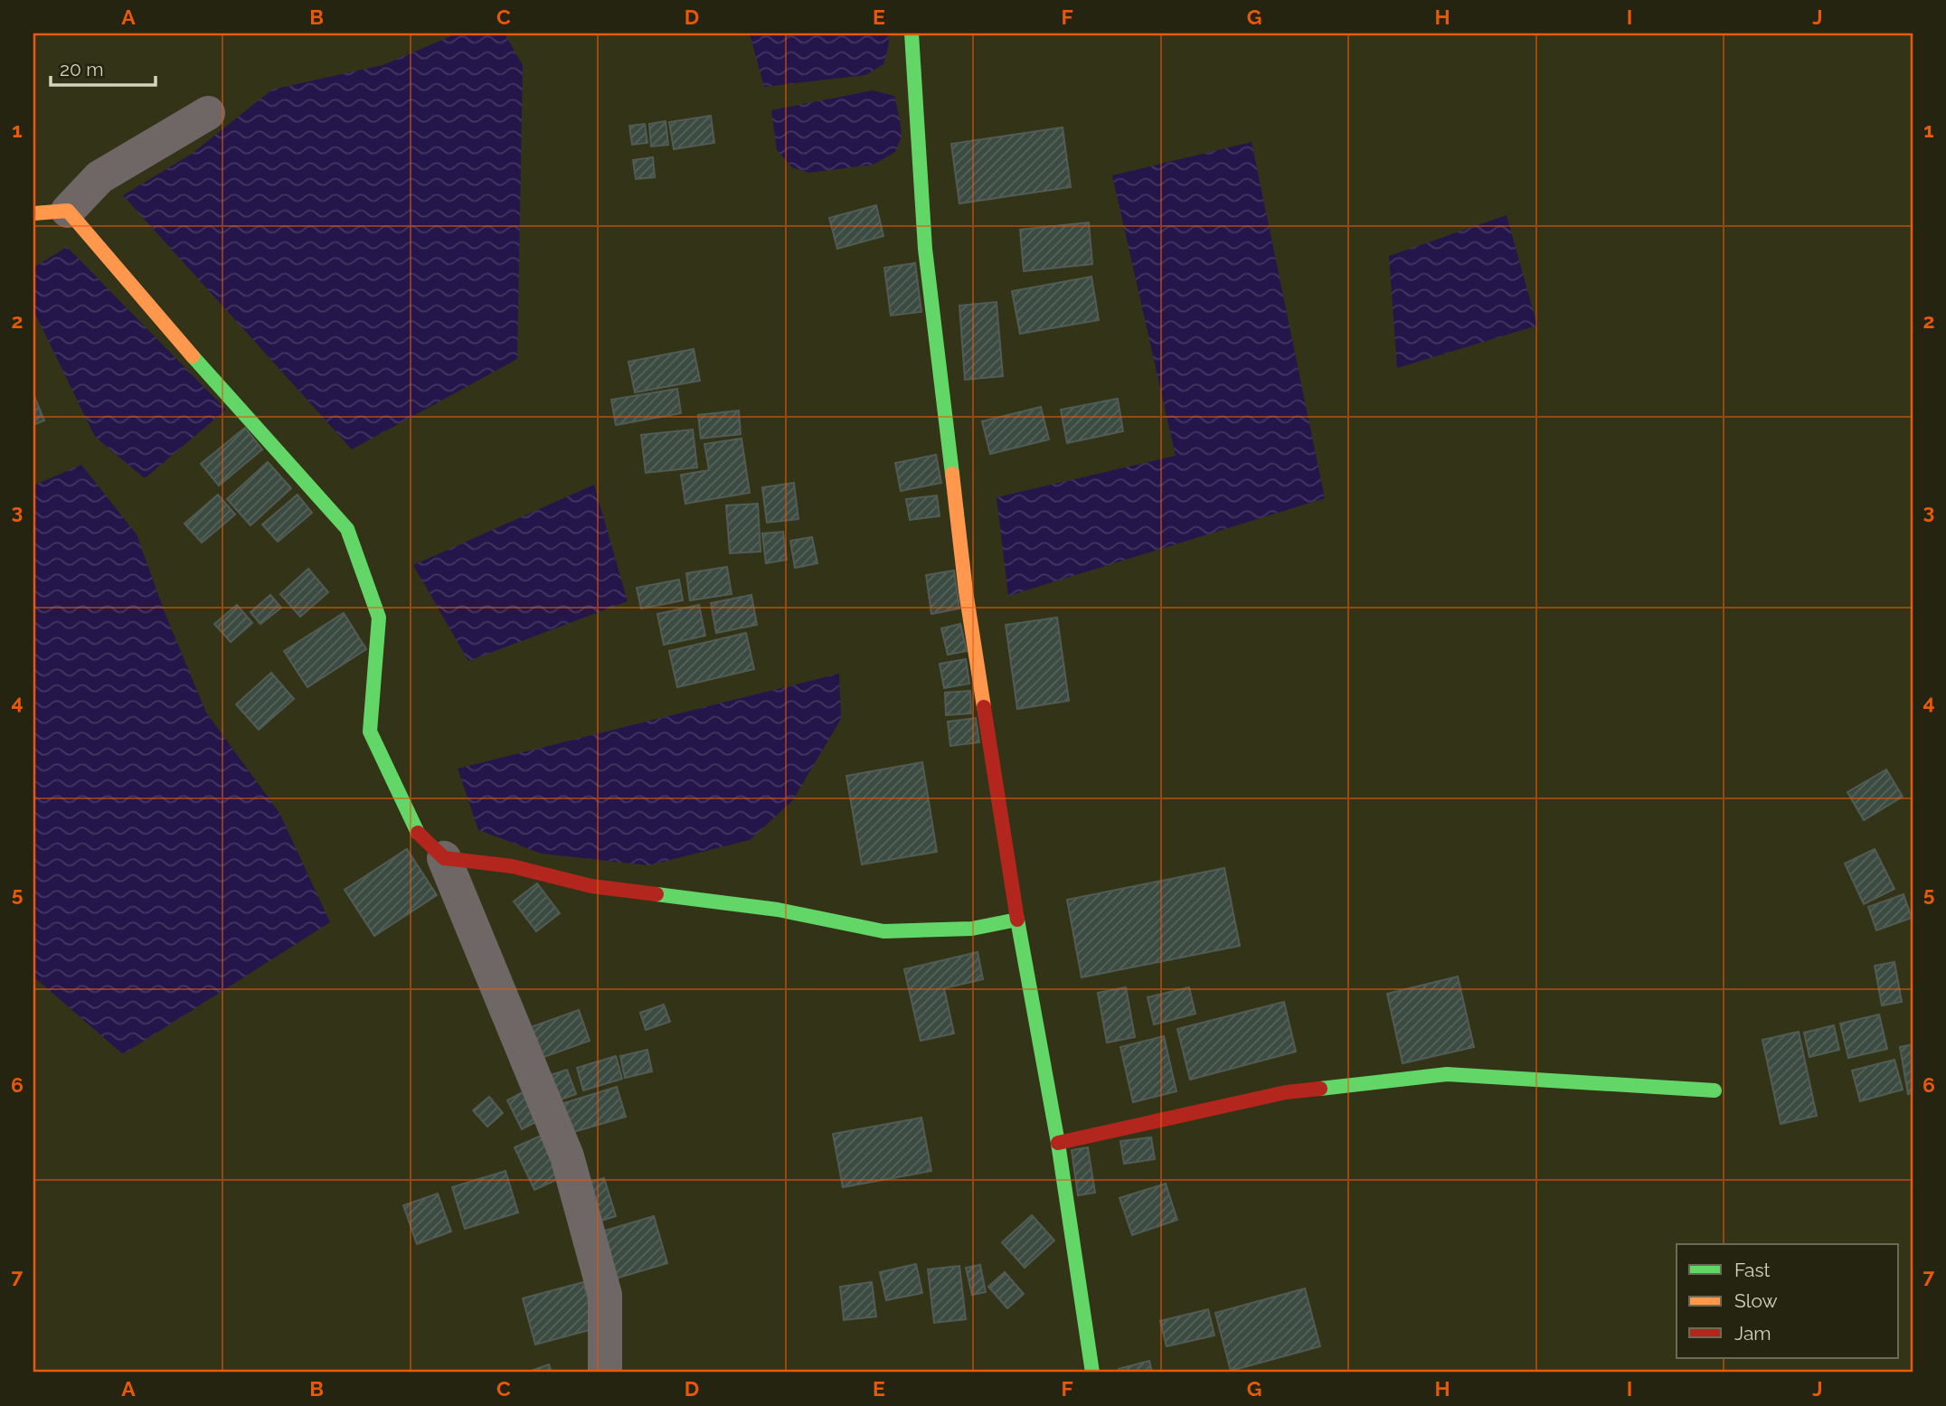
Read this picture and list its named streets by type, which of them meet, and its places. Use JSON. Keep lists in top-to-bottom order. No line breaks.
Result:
{"legend":["Fast","Slow","Jam"],"scale_bar":"20 m","grid":{"columns":["A","B","C","D","E","F","G","H","I","J"],"rows":["1","2","3","4","5","6","7"]}}
